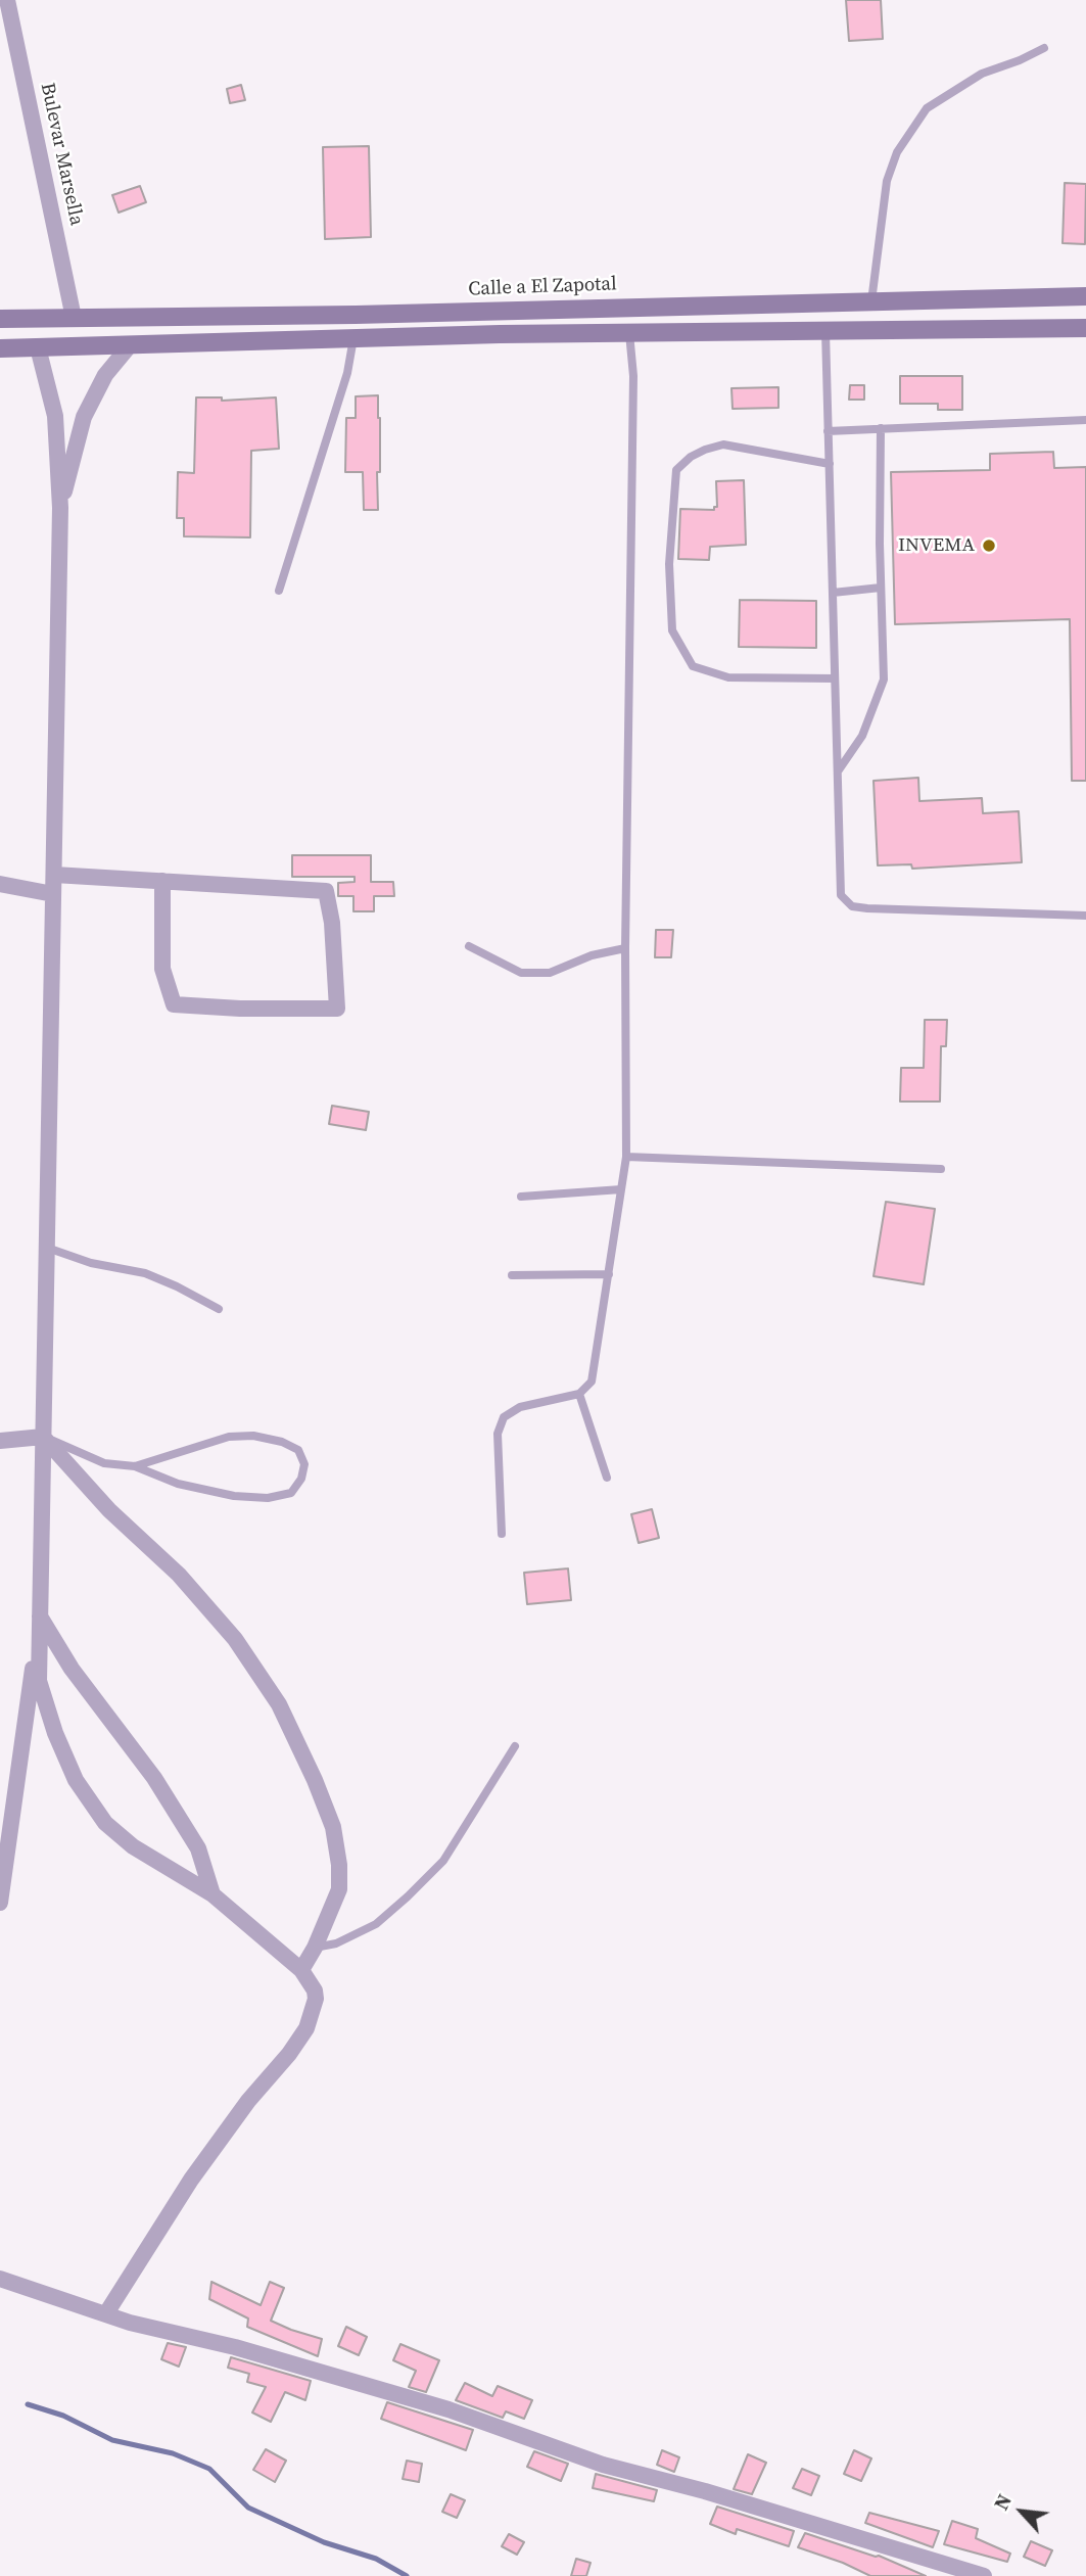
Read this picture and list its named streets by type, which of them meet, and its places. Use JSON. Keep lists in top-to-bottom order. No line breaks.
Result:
{"streets":{"street":["Bulevar Marsella","Calle a El Zapotal"]},"crossings":[["Bulevar Marsella","Calle a El Zapotal"]],"places":["INVEMA"],"north":"top left"}
